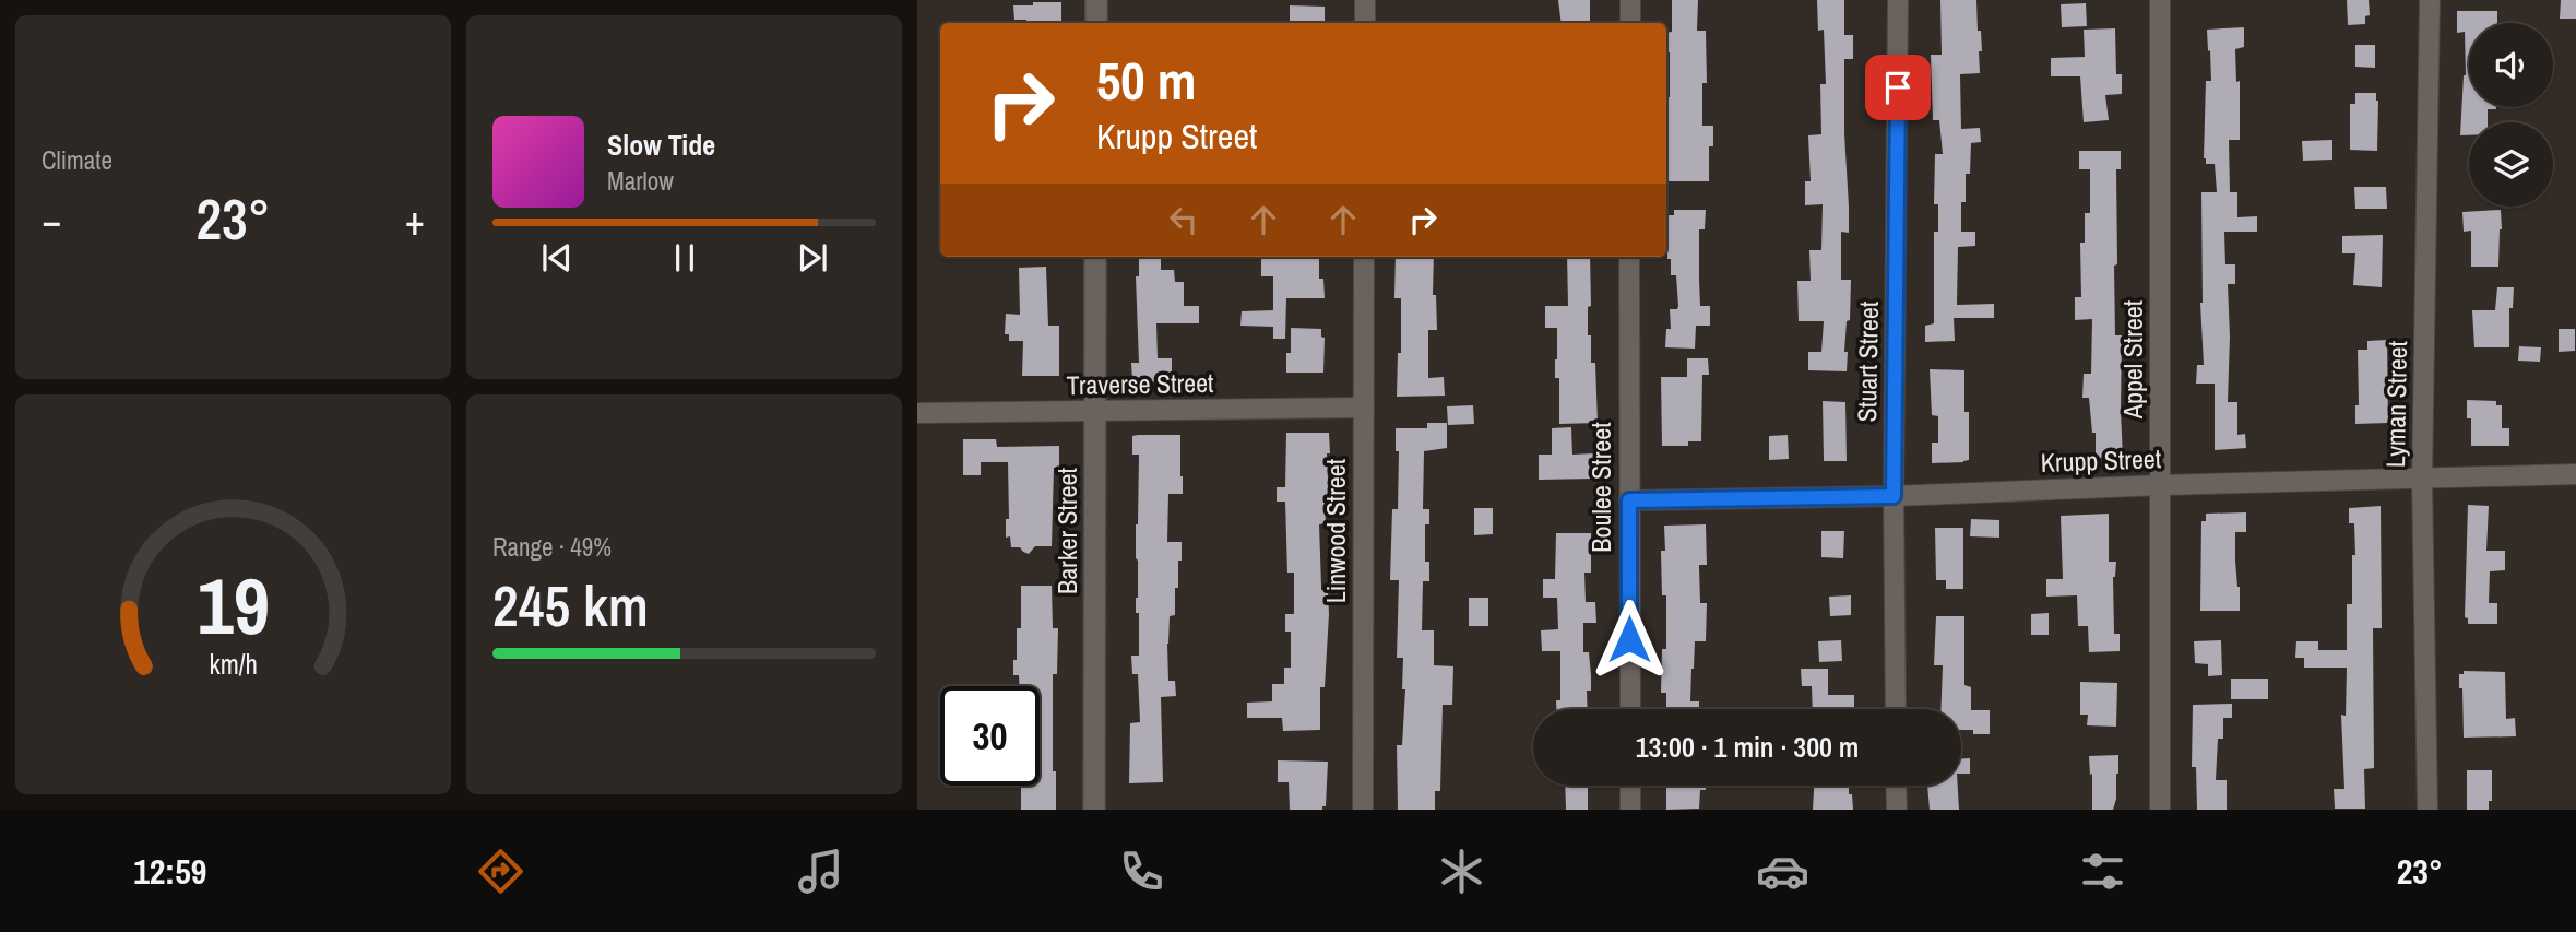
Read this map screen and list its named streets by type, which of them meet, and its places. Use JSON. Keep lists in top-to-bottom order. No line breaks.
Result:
{"streets":{"street":["Appel Street","Stuart Street","Traverse Street","Lyman Street","Krupp Street","Boulee Street","Barker Street","Linwood Street"]},"crossings":[["Appel Street","Krupp Street"],["Stuart Street","Krupp Street"],["Traverse Street","Barker Street"],["Traverse Street","Linwood Street"],["Lyman Street","Krupp Street"],["Krupp Street","Boulee Street"]],"page":{"tile":["Climate",["Range · 49%","245 km"]],"turn":["50 m","Krupp Street"],"song":["Slow Tide","Marlow"],"heat":["−","23°","+"],"limit":"30","trip":"13:00 · 1 min · 300 m","tabs":["12:59","23°"],"gauge":["19","km/h"]}}
